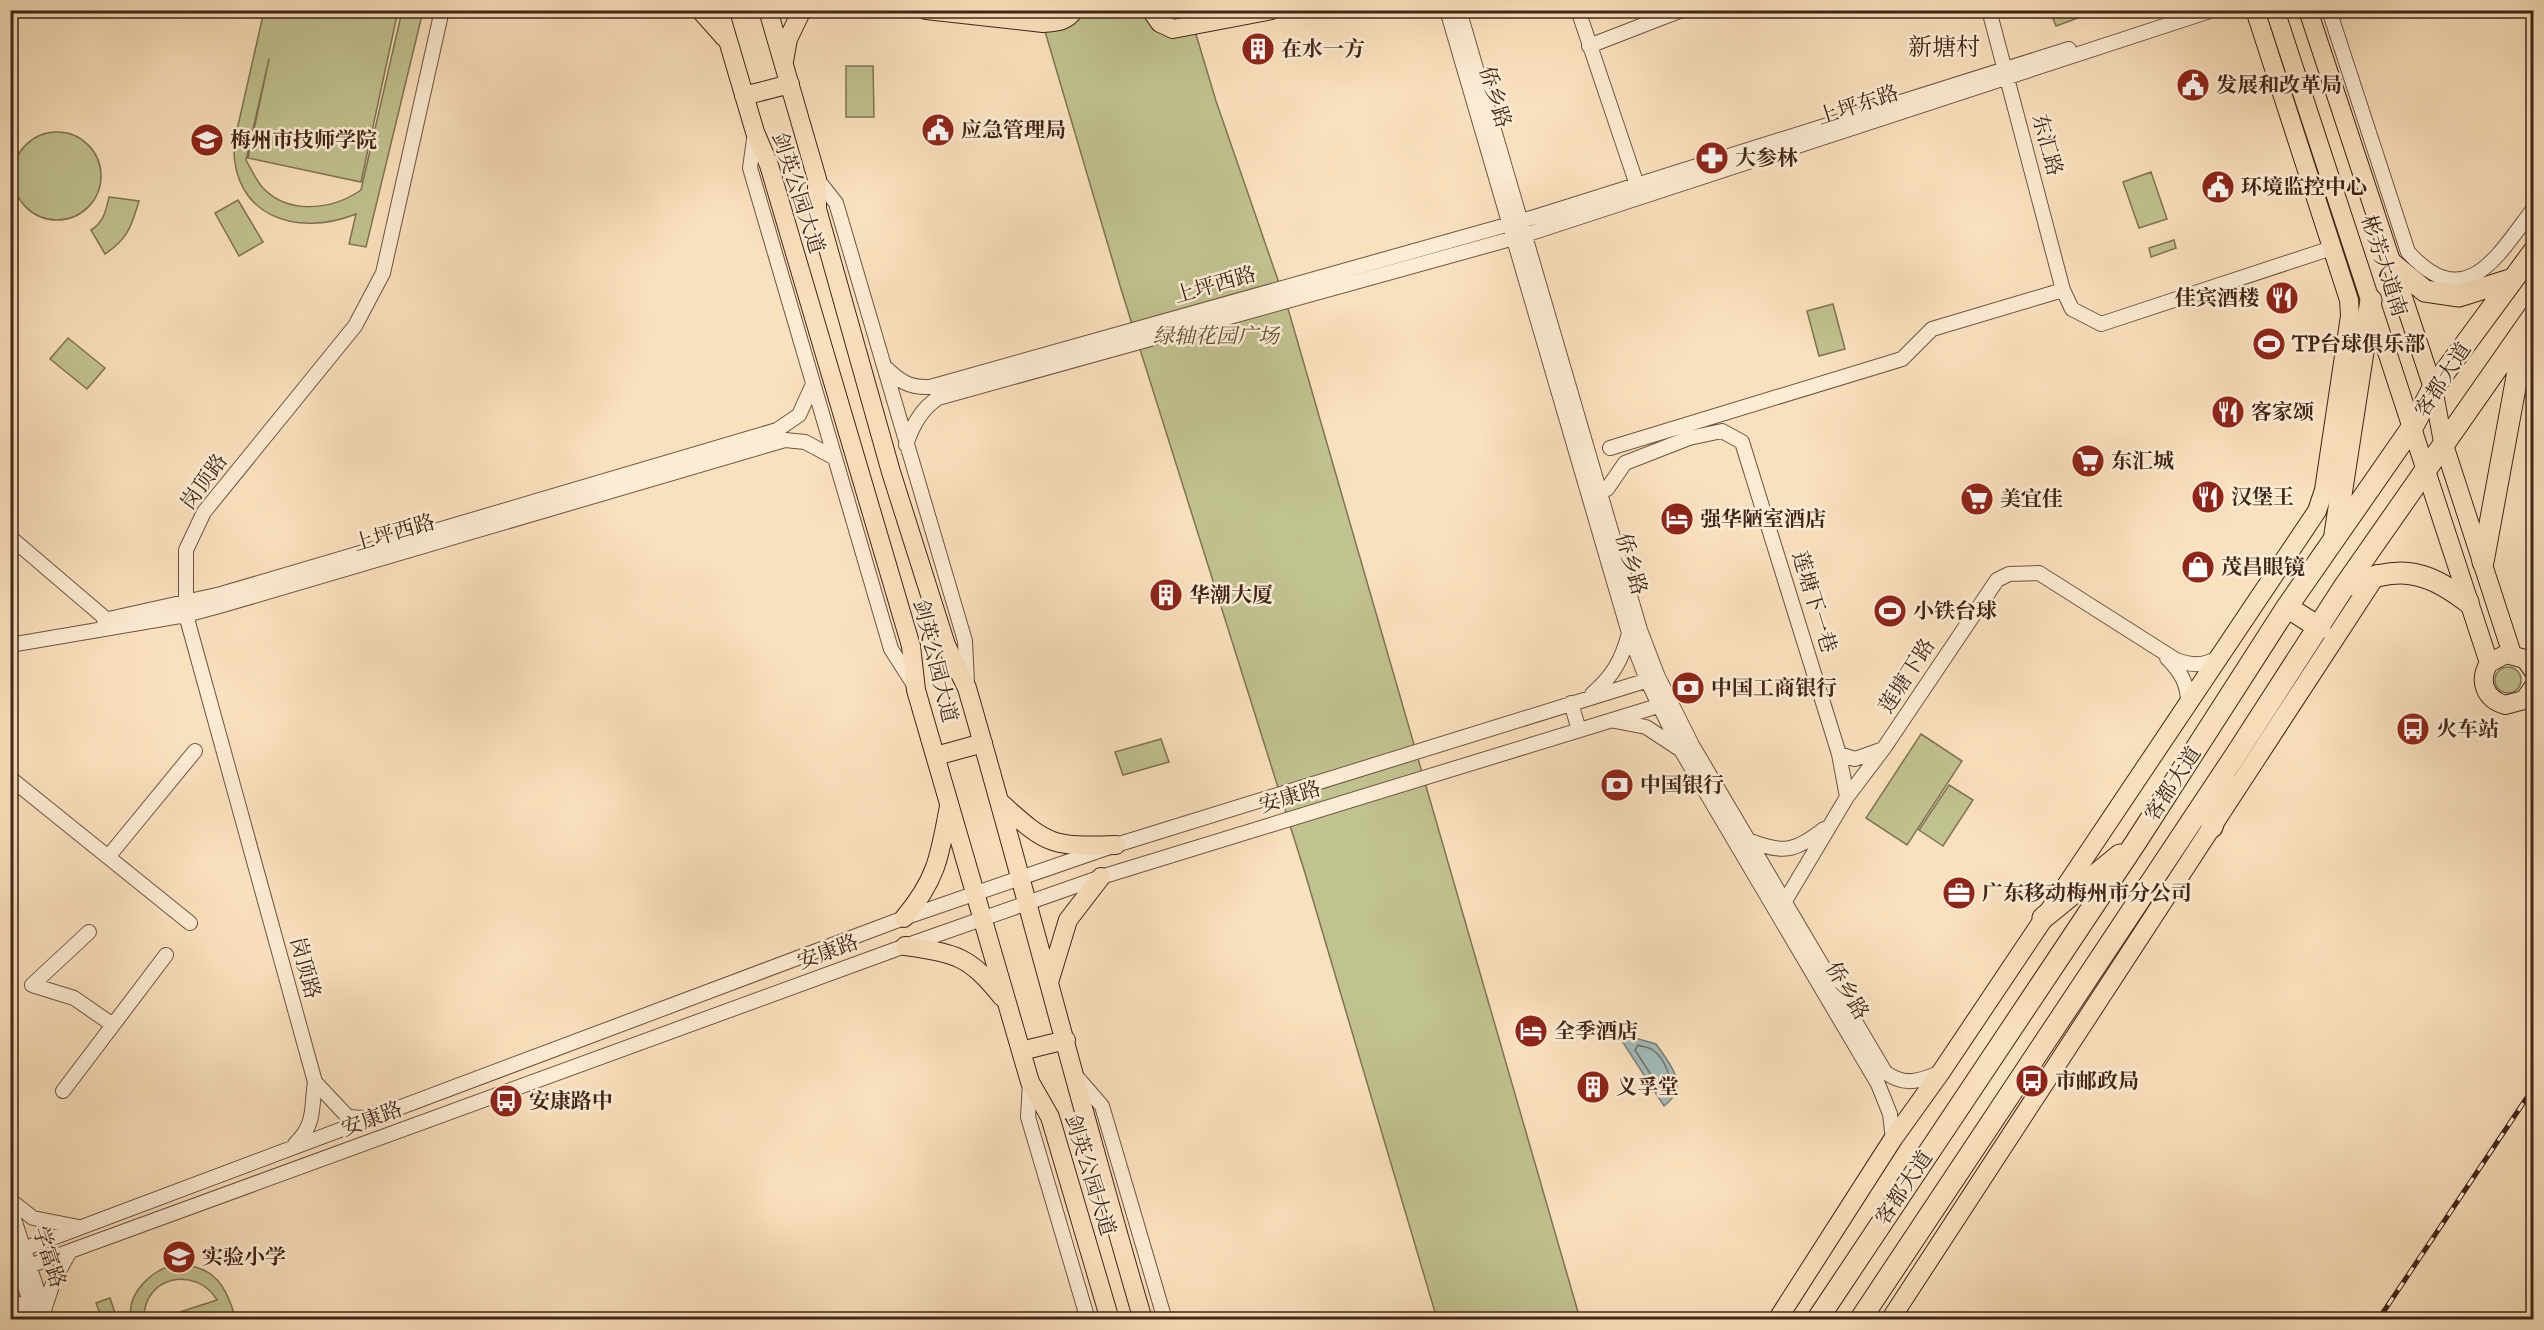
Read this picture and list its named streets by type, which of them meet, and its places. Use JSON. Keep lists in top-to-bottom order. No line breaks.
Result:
{"streets":{"highway":["客都大道"],"main road":["剑英公园大道","彬芳大道南"],"street":["侨乡路","上坪东路","东汇路","上坪西路","岗顶路","莲塘下一巷","莲塘下路","安康路","学富路"]},"crossings":[["侨乡路","上坪东路"],["侨乡路","上坪西路"],["侨乡路","莲塘下路"],["侨乡路","安康路"],["上坪东路","东汇路"],["上坪东路","上坪西路"],["剑英公园大道","安康路"],["彬芳大道南","客都大道"],["上坪西路","岗顶路"],["莲塘下一巷","莲塘下路"],["安康路","学富路"]],"districts":["新塘村"],"parks":["绿轴花园广场"],"places":{"building":["在水一方","华潮大厦","义孚堂"],"public building":["发展和改革局","应急管理局","环境监控中心"],"school or university":["梅州市技师学院","实验小学"],"pharmacy":["大参林"],"restaurant":["佳宾酒楼","客家颂","汉堡王"],"sports":["TP台球俱乐部","小铁台球"],"supermarket":["东汇城","美宜佳"],"hotel":["强华陋室酒店","全季酒店"],"shop":["茂昌眼镜"],"bank":["中国工商银行","中国银行"],"bus stop":["火车站","市邮政局","安康路中"],"office":["广东移动梅州市分公司"]}}
